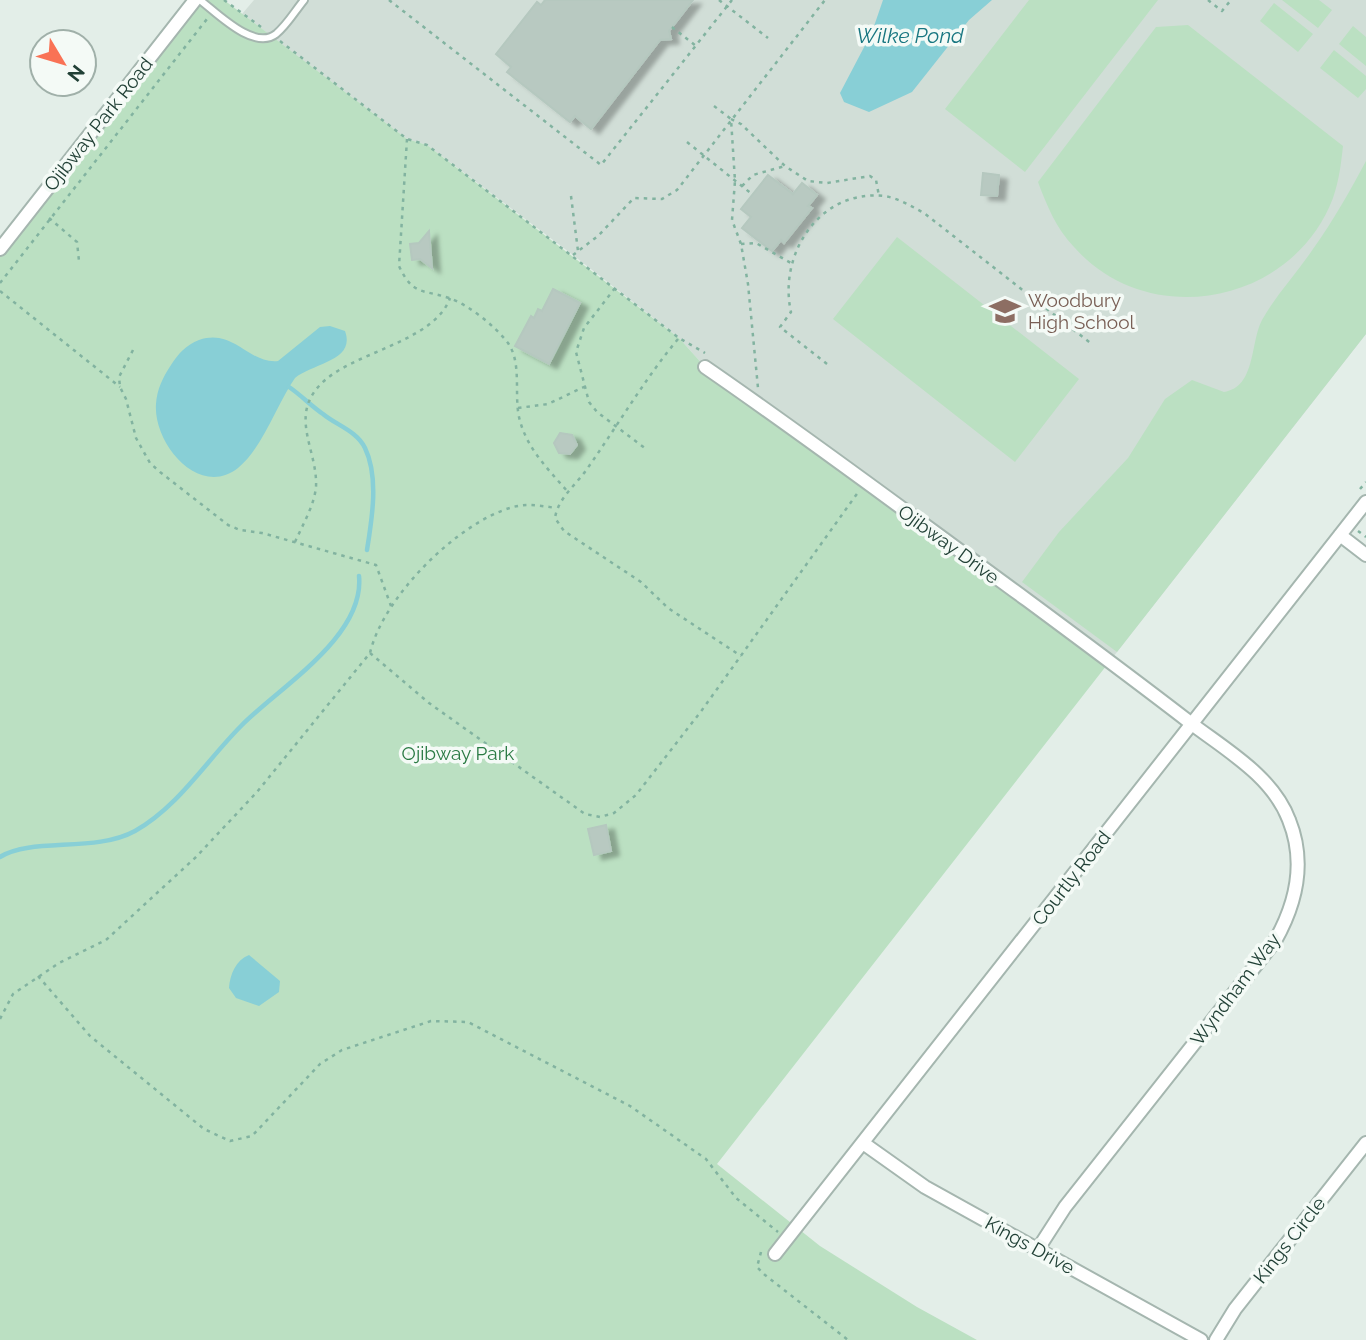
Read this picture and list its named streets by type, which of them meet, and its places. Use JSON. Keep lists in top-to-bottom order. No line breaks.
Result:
{"streets":{"street":["Ojibway Park Road","Ojibway Drive","Courtly Road","Wyndham Way","Kings Circle","Kings Drive"]},"crossings":[["Ojibway Drive","Courtly Road"],["Ojibway Drive","Wyndham Way"],["Courtly Road","Wyndham Way"],["Courtly Road","Kings Drive"],["Wyndham Way","Kings Drive"]],"water":["Wilke Pond"],"parks":["Ojibway Park"],"places":{"school or university":["Woodbury High School"]},"north":"bottom right"}
